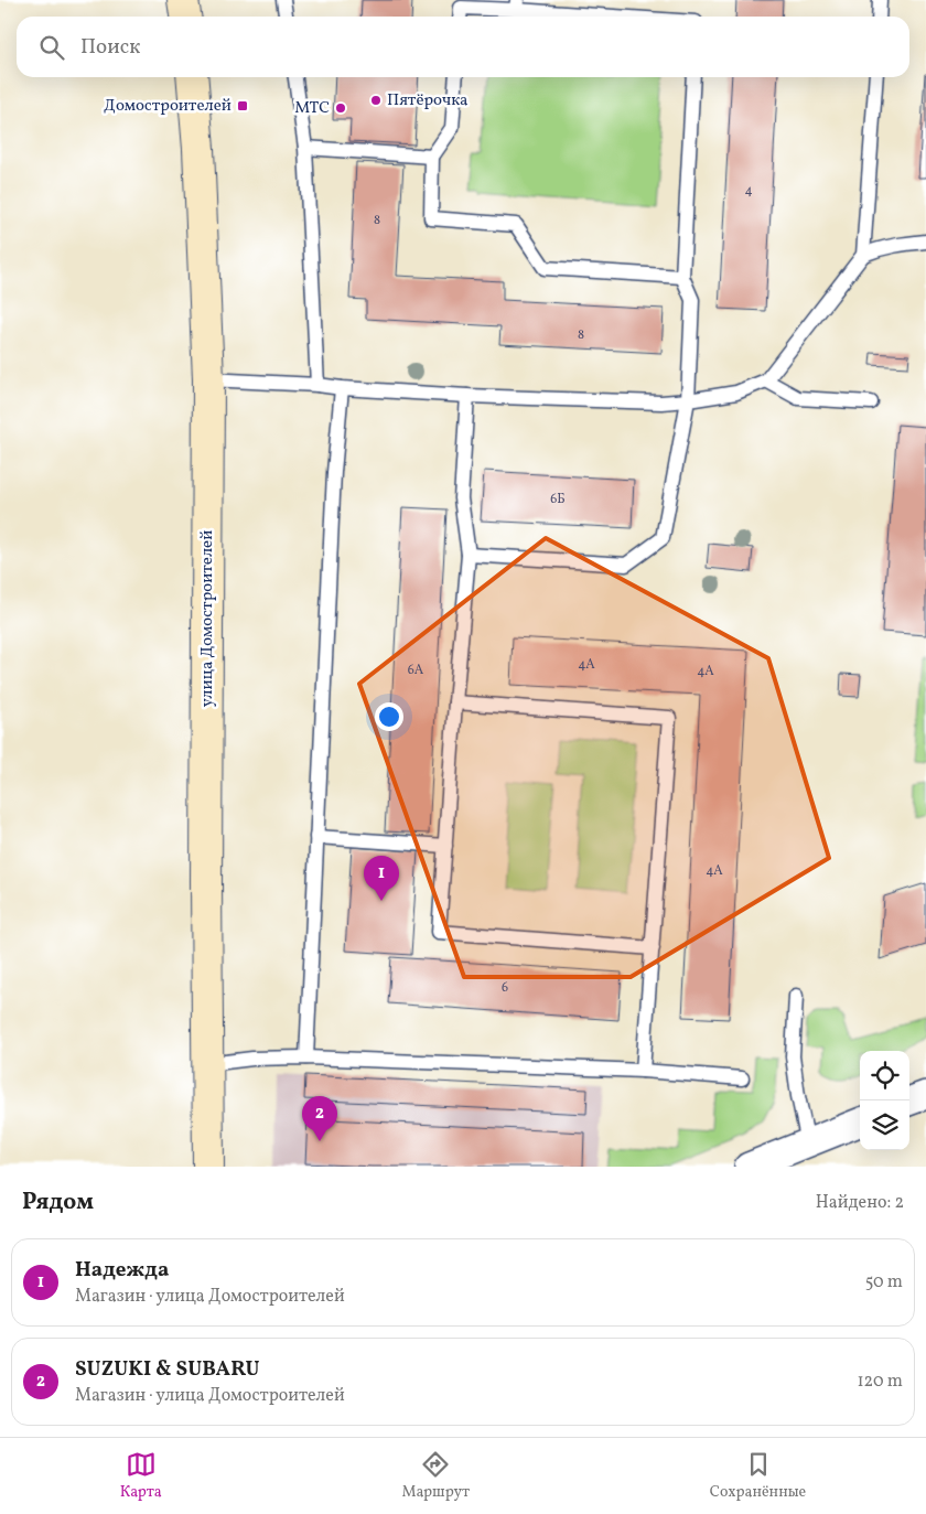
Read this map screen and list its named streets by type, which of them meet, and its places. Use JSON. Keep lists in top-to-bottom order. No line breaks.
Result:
{"streets":{"main road":["улица Домостроителей"]},"places":{"other":["Пятёрочка","МТС"],"transit":["Домостроителей"]},"house_numbers":["4","8","8","6Б","4А","6А","4А","4А","6"],"page":{"search":"Поиск","pins":["1","2"],"heading":["Рядом","Найдено: 2"],"list":[{"mark":"1","name":"Надежда","note":"Магазин · улица Домостроителей","value":"50 m"},{"mark":"2","name":"SUZUKI & SUBARU","note":"Магазин · улица Домостроителей","value":"120 m"}],"nav":["Карта","Маршрут","Сохранённые"]}}
